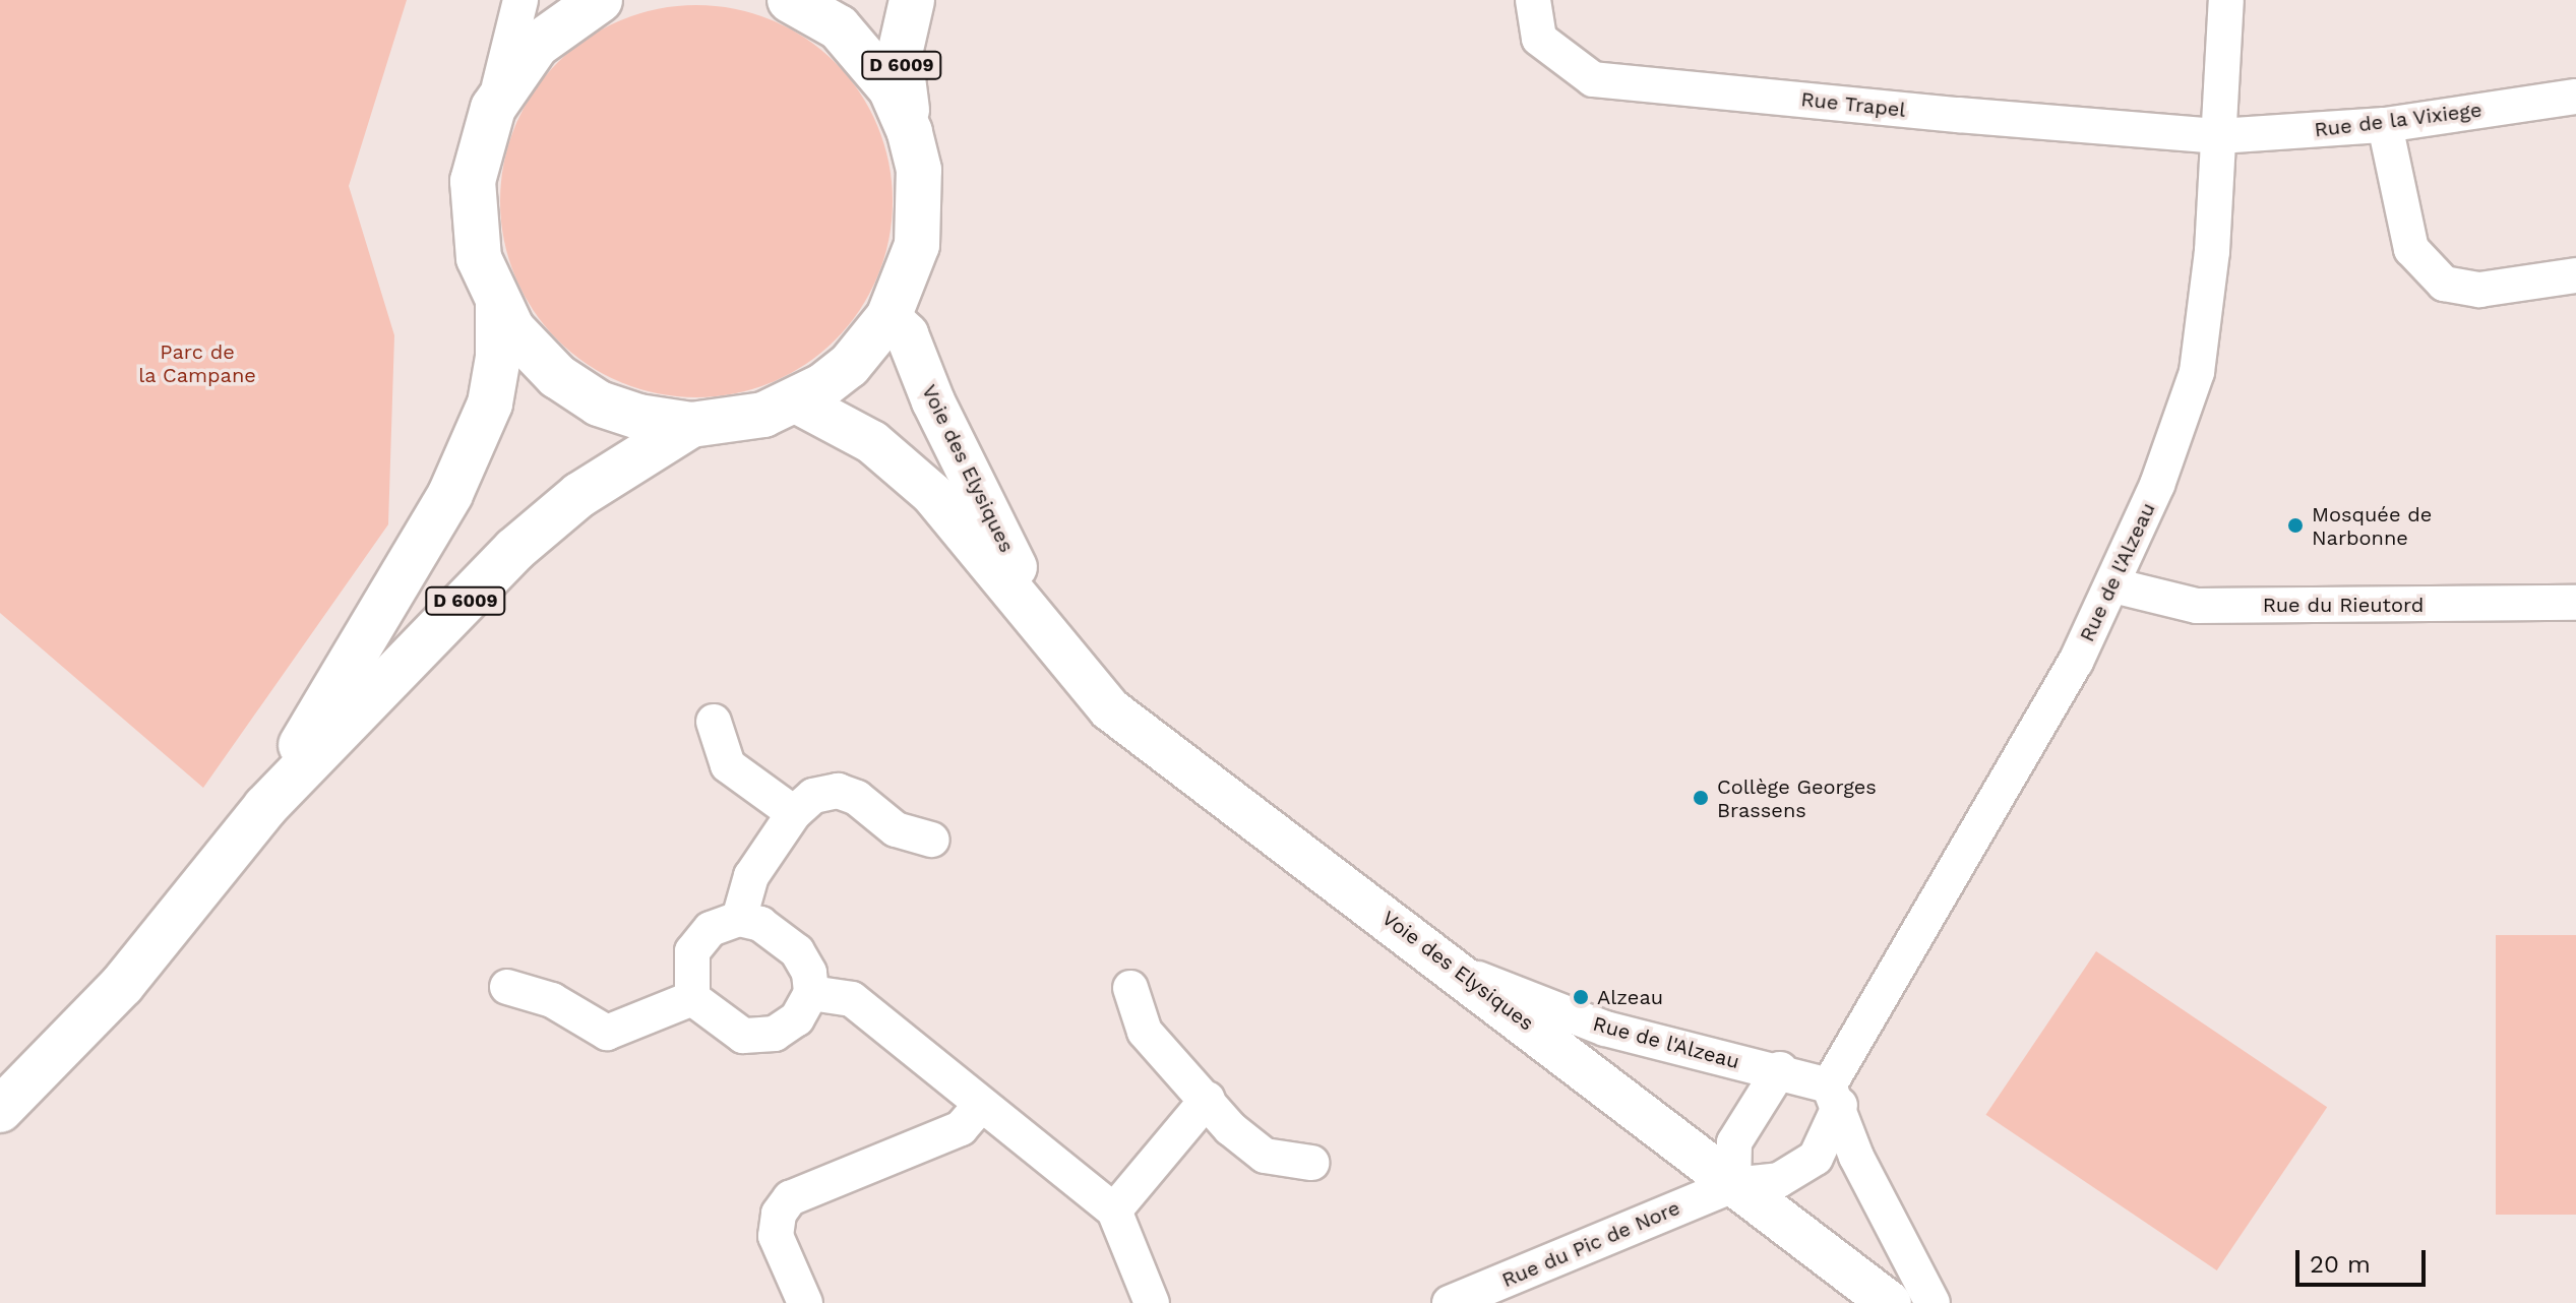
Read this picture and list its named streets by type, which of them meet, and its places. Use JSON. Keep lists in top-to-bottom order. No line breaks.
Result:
{"streets":{"main road":["D 6009"],"street":["Rue Trapel","Rue de la Vixiege","Voie des Elysiques","Rue de l'Alzeau","Rue du Rieutord","Rue du Pic de Nore"]},"crossings":[["Rue Trapel","Rue de la Vixiege"],["Rue Trapel","Rue de l'Alzeau"],["Rue de la Vixiege","Rue de l'Alzeau"],["Voie des Elysiques","Rue de l'Alzeau"],["Voie des Elysiques","Rue du Pic de Nore"],["Rue de l'Alzeau","Rue du Rieutord"],["Rue de l'Alzeau","Rue du Pic de Nore"]],"parks":["Parc de la Campane"],"places":["Mosquée de Narbonne","Collège Georges Brassens","Alzeau"],"scale_bar":"20 m"}
